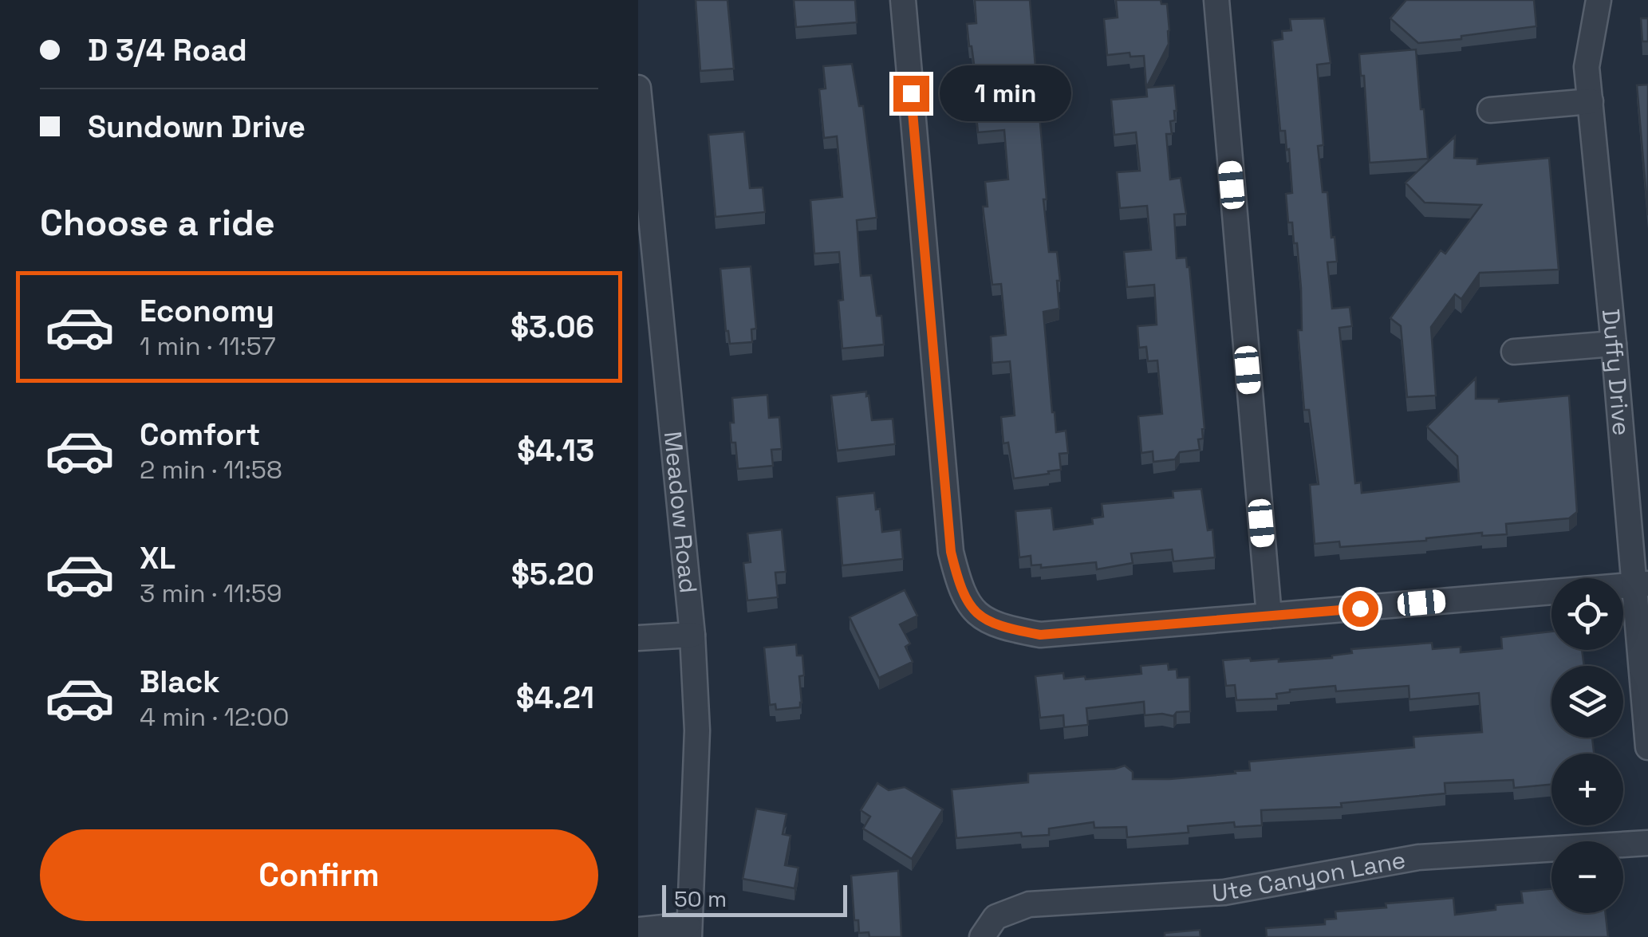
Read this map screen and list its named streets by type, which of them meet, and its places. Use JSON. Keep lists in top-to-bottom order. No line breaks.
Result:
{"streets":{"street":["Duffy Drive","Meadow Road","Ute Canyon Lane"]},"scale_bar":"50 m","page":{"banner":["D 3/4 Road","Sundown Drive"],"bubble":"1 min","heading":"Choose a ride","list":[{"name":"Economy","note":"1 min · 11:57","value":"$3.06"},{"name":"Comfort","note":"2 min · 11:58","value":"$4.13"},{"name":"XL","note":"3 min · 11:59","value":"$5.20"},{"name":"Black","note":"4 min · 12:00","value":"$4.21"}],"map_buttons":["+","−"],"buttons":"Confirm","scale":"50 m"}}
